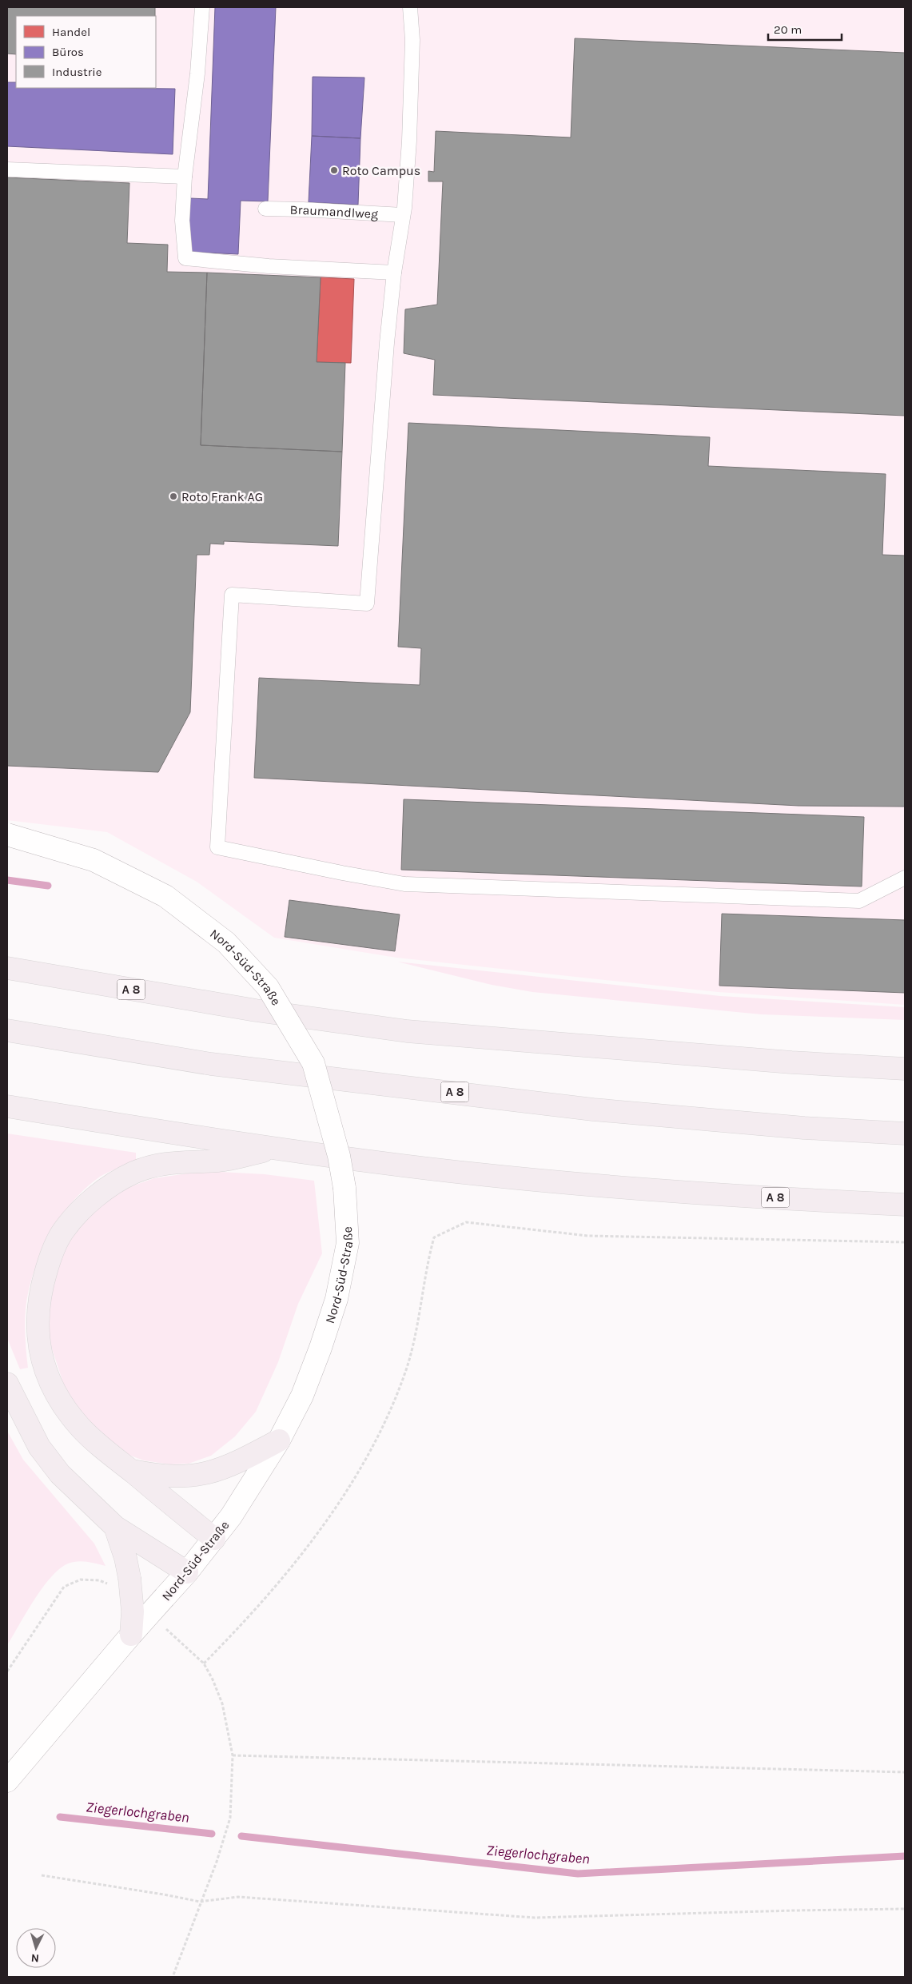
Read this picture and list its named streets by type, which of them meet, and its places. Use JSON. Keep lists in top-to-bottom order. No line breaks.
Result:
{"streets":{"highway":["A 8"],"main road":["Nord-Süd-Straße"],"lane":["Braumandlweg"]},"water":["Ziegerlochgraben"],"places":["Roto Campus","Roto Frank AG"],"legend":["Handel","Büros","Industrie"],"scale_bar":"20 m","north":"bottom"}
